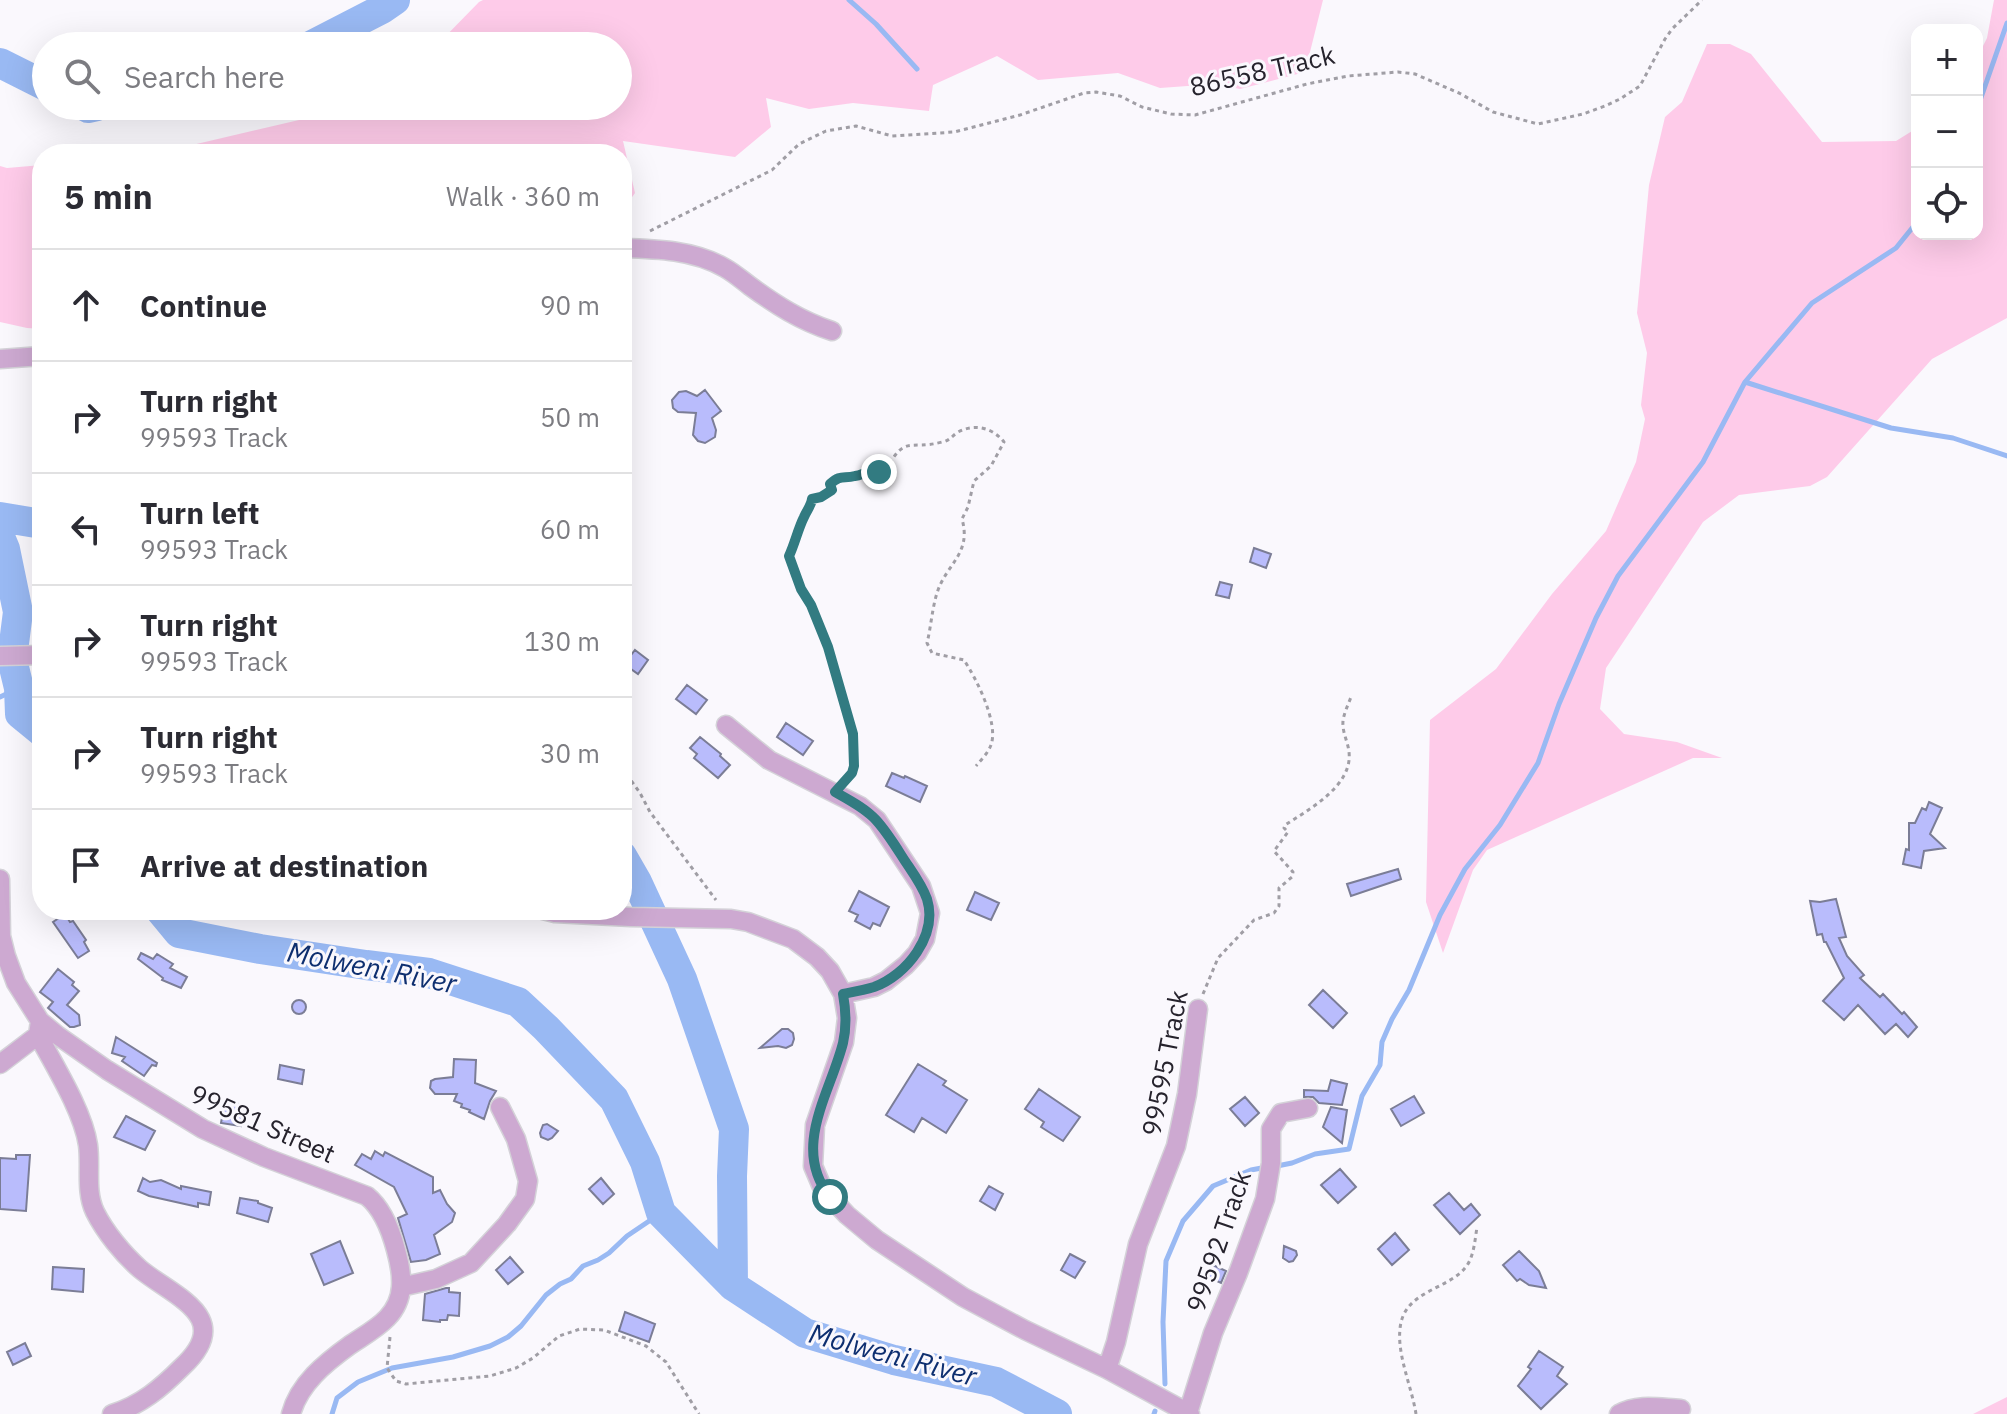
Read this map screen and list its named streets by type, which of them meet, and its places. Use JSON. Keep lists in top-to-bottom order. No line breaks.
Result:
{"streets":{"street":["99595 Track","99581 Street","99592 Track"],"path":["86558 Track"]},"water":["Molweni River"],"page":{"map_buttons":["+","−"],"search":"Search here","heading":["5 min","Walk · 360 m"],"list":[["Continue","90 m"],["Turn right","99593 Track","50 m"],["Turn left","99593 Track","60 m"],["Turn right","99593 Track","130 m"],["Turn right","99593 Track","30 m"],"Arrive at destination"]}}
